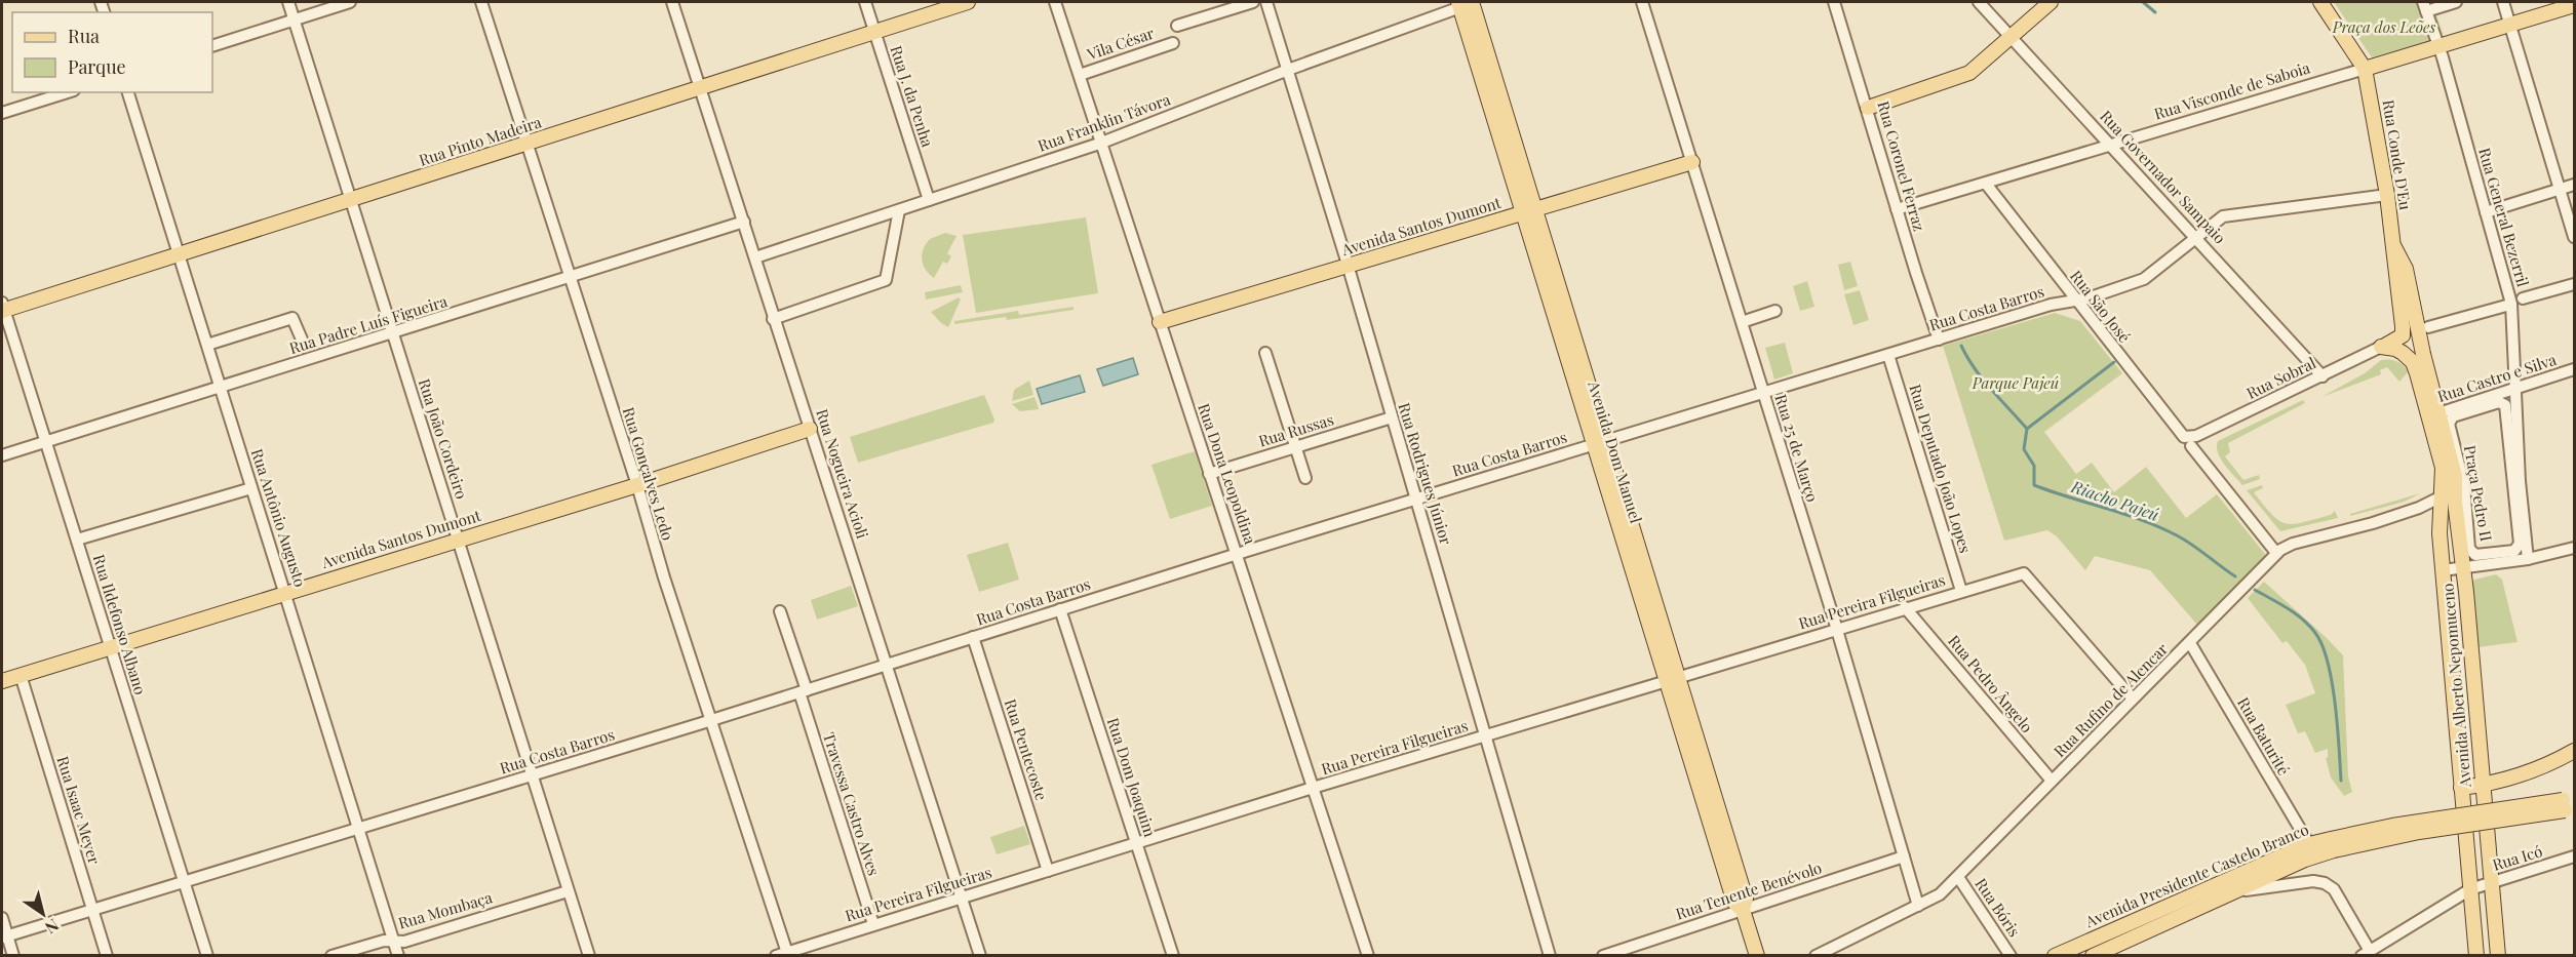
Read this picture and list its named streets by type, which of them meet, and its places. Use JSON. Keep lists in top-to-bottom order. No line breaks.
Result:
{"streets":{"main road":["Rua Pinto Madeira","Rua Conde D'Eu","Avenida Santos Dumont","Avenida Dom Manuel","Avenida Alberto Nepomuceno","Avenida Presidente Castelo Branco"],"street":["Vila César","Rua Visconde de Saboia","Rua J. da Penha","Rua Franklin Távora","Rua Coronel Ferraz","Rua Governador Sampaio","Rua General Bezerril","Rua São José","Rua Costa Barros","Rua Padre Luís Figueira","Rua Sobral","Rua Castro e Silva","Rua Russas","Rua João Cordeiro","Rua 25 de Março","Rua Deputado João Lopes","Rua Gonçalves Ledo","Rua Nogueira Acioli","Rua Dona Leopoldina","Rua Rodrigues Júnior","Praça Pedro II","Rua Antônio Augusto","Rua Pereira Filgueiras","Rua Ildefonso Albano","Rua Pedro Ângelo","Rua Rufino de Alencar","Rua Baturité","Rua Pentecoste","Rua Dom Joaquim","Travessa Castro Alves","Rua Isaac Meyer","Rua Icó","Rua Tenente Benévolo","Rua Bóris","Rua Mombaça"]},"crossings":[["Vila César","Rua Dona Leopoldina"],["Rua Visconde de Saboia","Rua Conde D'Eu"],["Rua Visconde de Saboia","Rua Coronel Ferraz"],["Rua Visconde de Saboia","Rua Governador Sampaio"],["Rua Visconde de Saboia","Rua São José"],["Rua J. da Penha","Rua Franklin Távora"],["Rua J. da Penha","Rua Pinto Madeira"],["Rua Franklin Távora","Avenida Dom Manuel"],["Rua Franklin Távora","Rua Nogueira Acioli"],["Rua Franklin Távora","Rua Dona Leopoldina"],["Rua Franklin Távora","Rua Rodrigues Júnior"],["Rua Pinto Madeira","Rua João Cordeiro"],["Rua Pinto Madeira","Rua Gonçalves Ledo"],["Rua Pinto Madeira","Rua Nogueira Acioli"],["Rua Pinto Madeira","Rua Antônio Augusto"],["Rua Pinto Madeira","Rua Ildefonso Albano"],["Rua Conde D'Eu","Rua Costa Barros"],["Rua Conde D'Eu","Rua Sobral"],["Rua Conde D'Eu","Rua Castro e Silva"],["Rua Conde D'Eu","Avenida Alberto Nepomuceno"],["Rua Coronel Ferraz","Rua Costa Barros"],["Rua Governador Sampaio","Rua Costa Barros"],["Rua Governador Sampaio","Rua Sobral"],["Rua General Bezerril","Rua Castro e Silva"],["Avenida Santos Dumont","Rua João Cordeiro"],["Avenida Santos Dumont","Rua 25 de Março"],["Avenida Santos Dumont","Avenida Dom Manuel"],["Avenida Santos Dumont","Rua Gonçalves Ledo"],["Avenida Santos Dumont","Rua Nogueira Acioli"],["Avenida Santos Dumont","Rua Dona Leopoldina"],["Avenida Santos Dumont","Rua Rodrigues Júnior"],["Avenida Santos Dumont","Rua Antônio Augusto"],["Avenida Santos Dumont","Rua Ildefonso Albano"],["Avenida Santos Dumont","Rua Isaac Meyer"],["Rua São José","Rua Costa Barros"],["Rua São José","Rua Sobral"],["Rua São José","Rua Rufino de Alencar"],["Rua Costa Barros","Rua João Cordeiro"],["Rua Costa Barros","Rua 25 de Março"],["Rua Costa Barros","Avenida Dom Manuel"],["Rua Costa Barros","Rua Deputado João Lopes"],["Rua Costa Barros","Rua Gonçalves Ledo"],["Rua Costa Barros","Rua Nogueira Acioli"],["Rua Costa Barros","Rua Dona Leopoldina"],["Rua Costa Barros","Rua Rodrigues Júnior"],["Rua Costa Barros","Rua Antônio Augusto"],["Rua Costa Barros","Rua Ildefonso Albano"],["Rua Costa Barros","Rua Pentecoste"],["Rua Costa Barros","Rua Dom Joaquim"],["Rua Costa Barros","Travessa Castro Alves"],["Rua Costa Barros","Rua Isaac Meyer"],["Rua Padre Luís Figueira","Rua João Cordeiro"],["Rua Padre Luís Figueira","Rua Gonçalves Ledo"],["Rua Padre Luís Figueira","Rua Nogueira Acioli"],["Rua Padre Luís Figueira","Rua Antônio Augusto"],["Rua Padre Luís Figueira","Rua Ildefonso Albano"],["Rua Castro e Silva","Avenida Alberto Nepomuceno"],["Rua Russas","Rua Dona Leopoldina"],["Rua Russas","Rua Rodrigues Júnior"],["Rua João Cordeiro","Rua Mombaça"],["Rua 25 de Março","Rua Pereira Filgueiras"],["Rua 25 de Março","Rua Rufino de Alencar"],["Rua 25 de Março","Rua Tenente Benévolo"],["Avenida Dom Manuel","Rua Pereira Filgueiras"],["Avenida Dom Manuel","Rua Tenente Benévolo"],["Rua Deputado João Lopes","Rua Pereira Filgueiras"],["Rua Gonçalves Ledo","Rua Pereira Filgueiras"],["Rua Nogueira Acioli","Rua Pereira Filgueiras"],["Rua Dona Leopoldina","Rua Pereira Filgueiras"],["Rua Rodrigues Júnior","Rua Pereira Filgueiras"],["Rua Antônio Augusto","Rua Mombaça"],["Rua Pereira Filgueiras","Rua Pedro Ângelo"],["Rua Pereira Filgueiras","Rua Rufino de Alencar"],["Rua Pereira Filgueiras","Rua Pentecoste"],["Rua Pereira Filgueiras","Rua Dom Joaquim"],["Rua Pereira Filgueiras","Travessa Castro Alves"],["Rua Pedro Ângelo","Rua Rufino de Alencar"],["Avenida Alberto Nepomuceno","Rua Rufino de Alencar"],["Avenida Alberto Nepomuceno","Rua Icó"],["Rua Rufino de Alencar","Rua Baturité"],["Rua Rufino de Alencar","Rua Bóris"],["Rua Baturité","Avenida Presidente Castelo Branco"]],"water":["Riacho Pajeú"],"parks":["Praça dos Leões","Parque Pajeú"],"legend":["Rua","Parque"],"north":"bottom right"}
